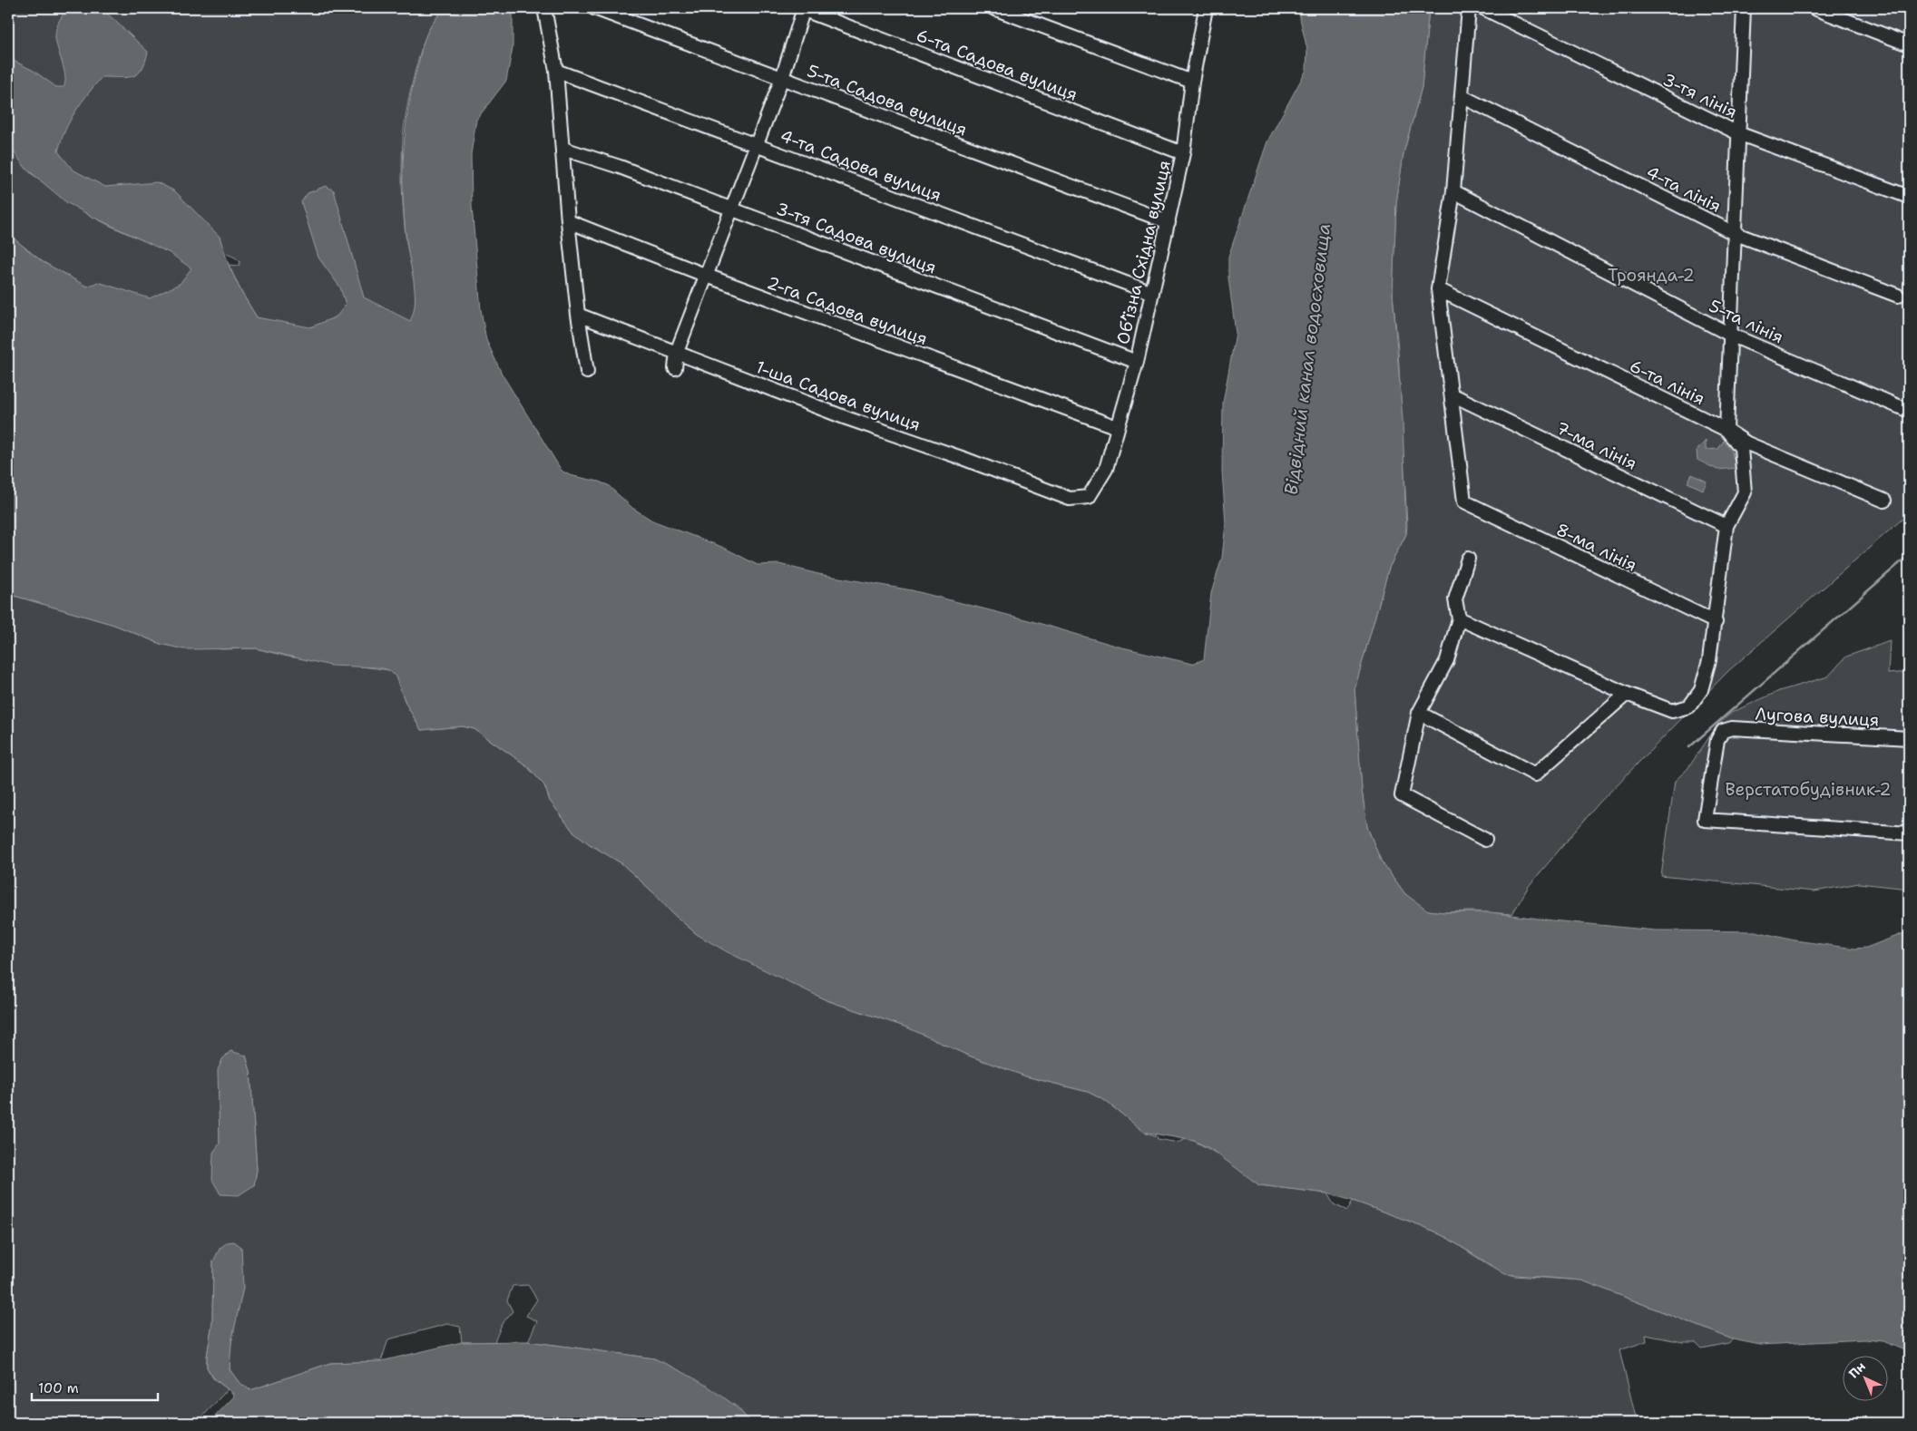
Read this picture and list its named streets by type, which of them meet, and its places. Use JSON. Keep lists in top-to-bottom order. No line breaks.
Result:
{"streets":{"street":["6-та Садова вулиця","3-тя лінія","5-та Садова вулиця","4-та Садова вулиця","4-та лінія","3-тя Садова вулиця","Обʼїзна Східна вулиця","2-га Садова вулиця","5-та лінія","6-та лінія","1-ша Садова вулиця","7-ма лінія","8-ма лінія","Лугова вулиця"]},"crossings":[["6-та Садова вулиця","Обʼїзна Східна вулиця"],["5-та Садова вулиця","Обʼїзна Східна вулиця"],["4-та Садова вулиця","Обʼїзна Східна вулиця"],["3-тя Садова вулиця","Обʼїзна Східна вулиця"],["Обʼїзна Східна вулиця","2-га Садова вулиця"],["Обʼїзна Східна вулиця","1-ша Садова вулиця"],["7-ма лінія","8-ма лінія"]],"water":["Відвідний канал водосховища"],"parks":["Троянда-2","Верстатобудівник-2"],"scale_bar":"100 m","north":"top left"}
